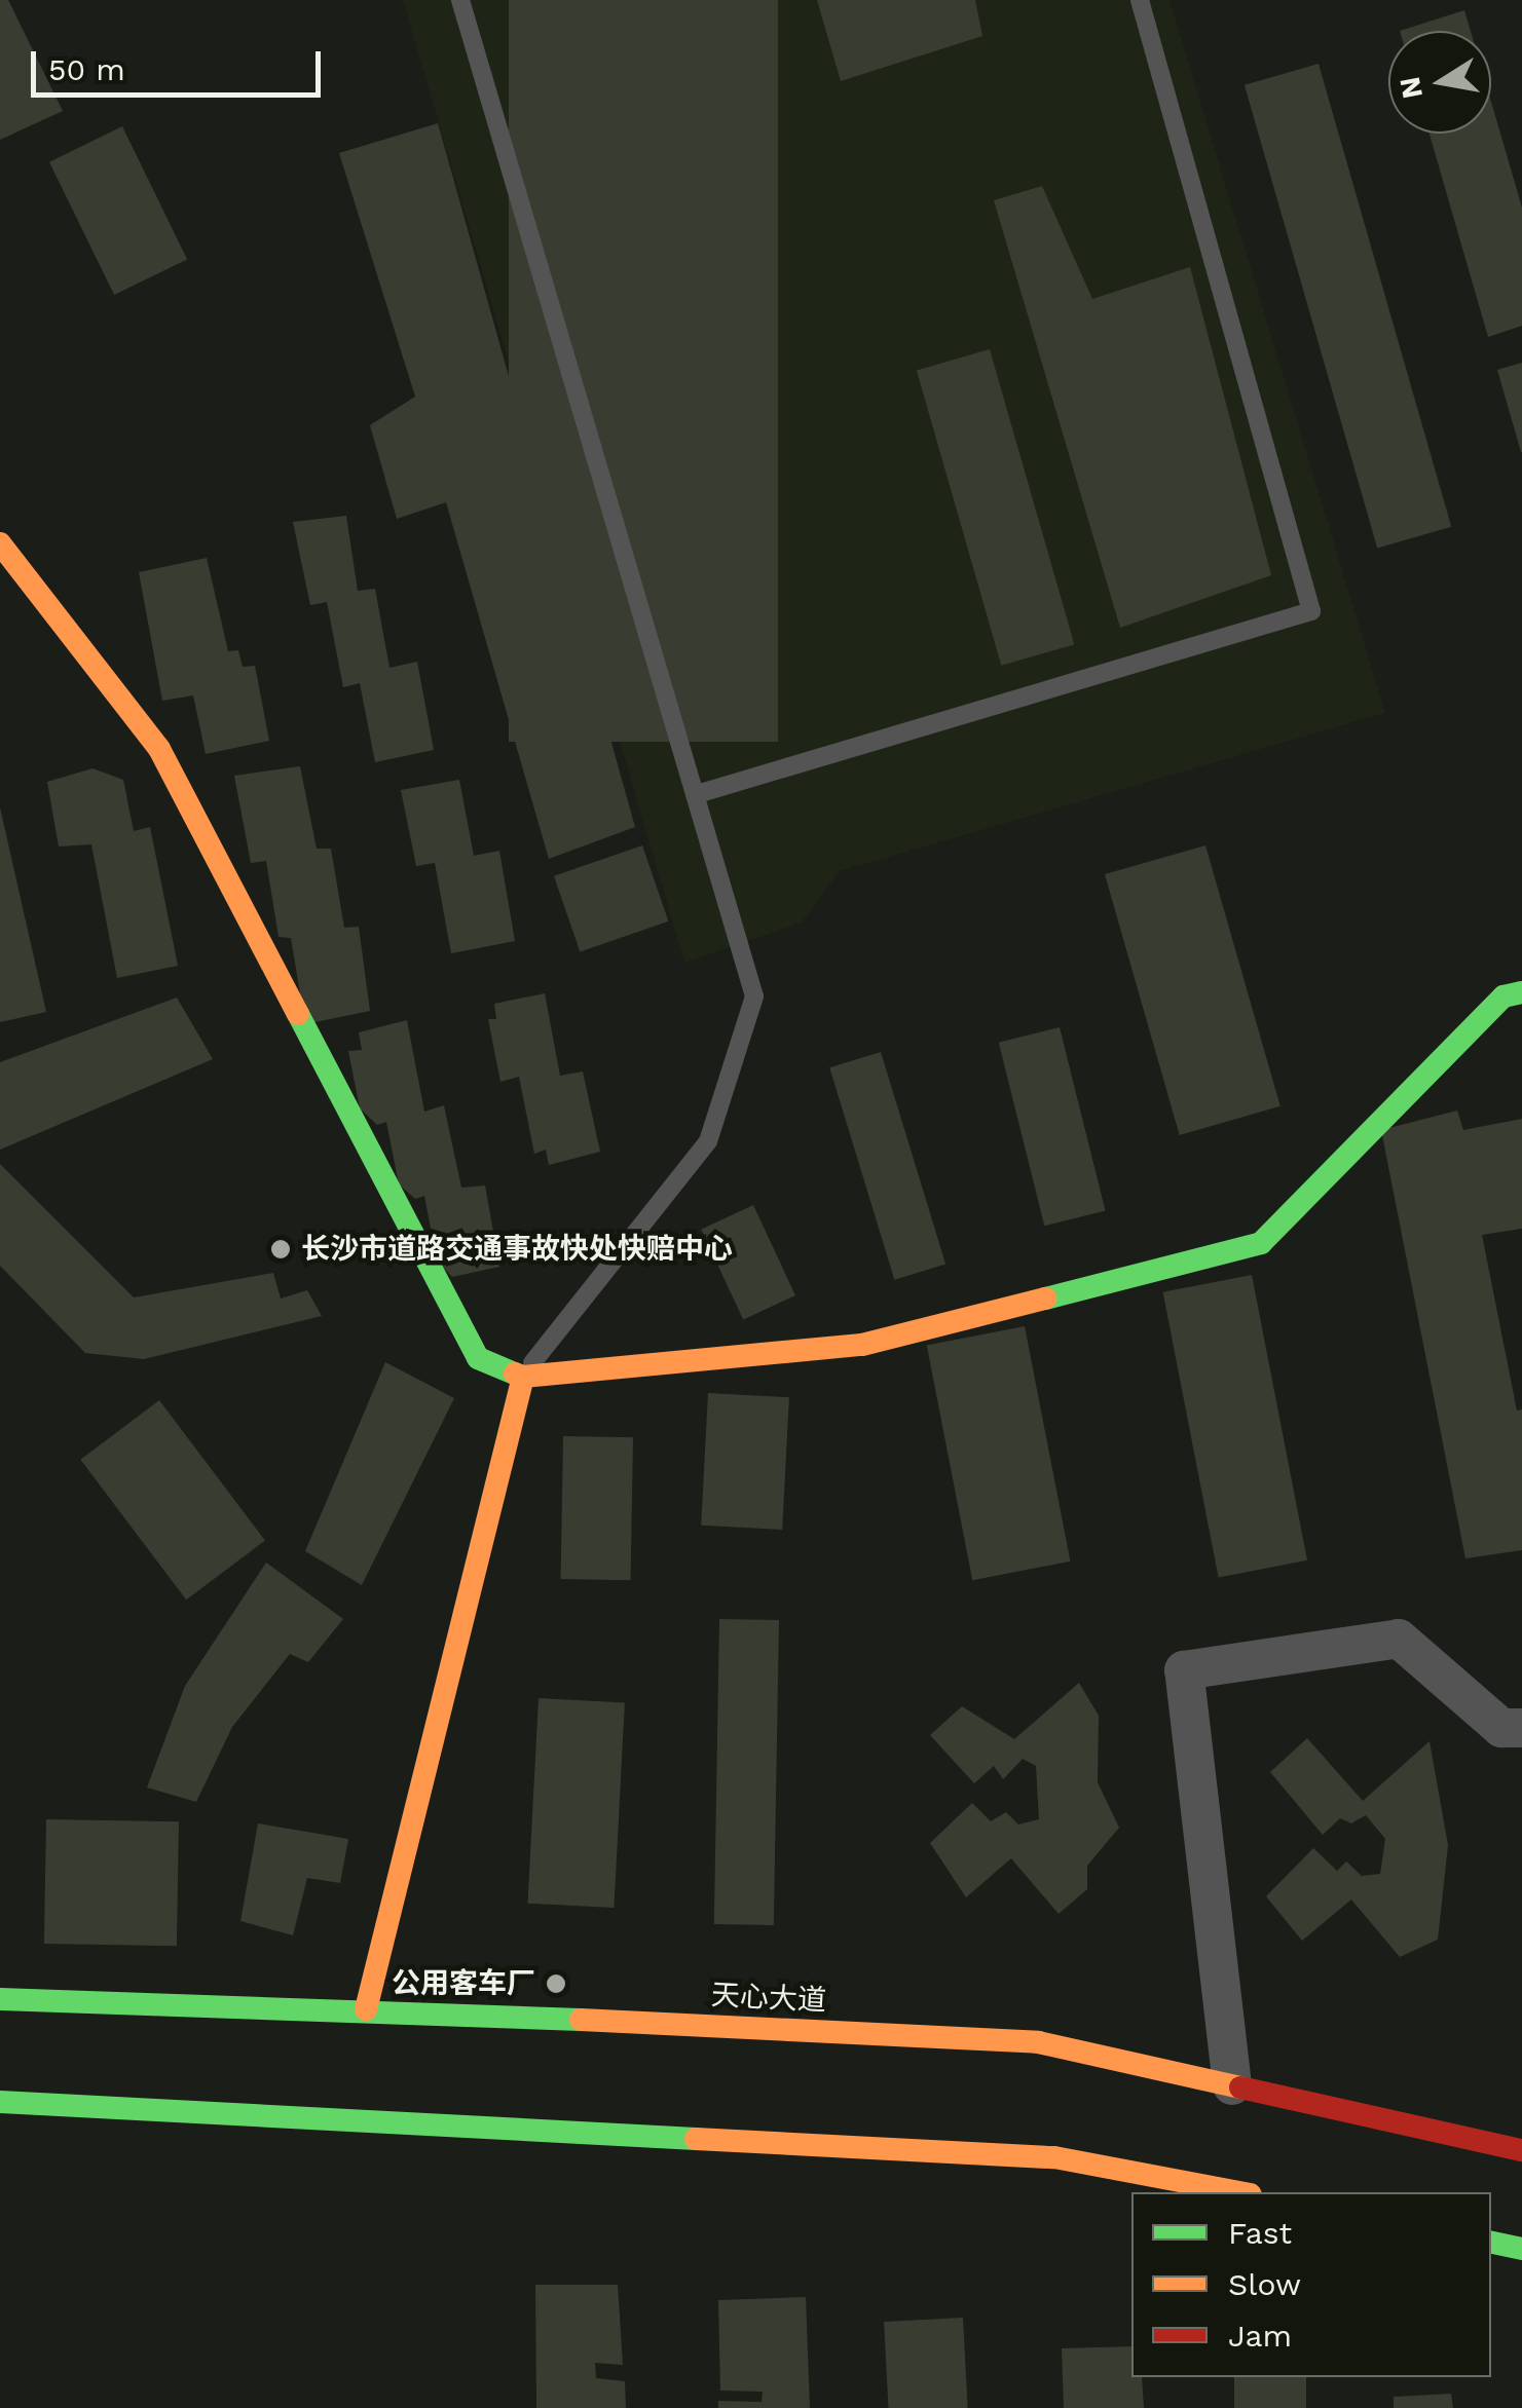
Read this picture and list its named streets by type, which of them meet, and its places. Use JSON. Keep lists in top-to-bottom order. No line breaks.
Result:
{"streets":{"main road":["天心大道"]},"places":["长沙市道路交通事故快处快赔中心","公用客车厂"],"legend":["Fast","Slow","Jam"],"scale_bar":"50 m","north":"left"}
